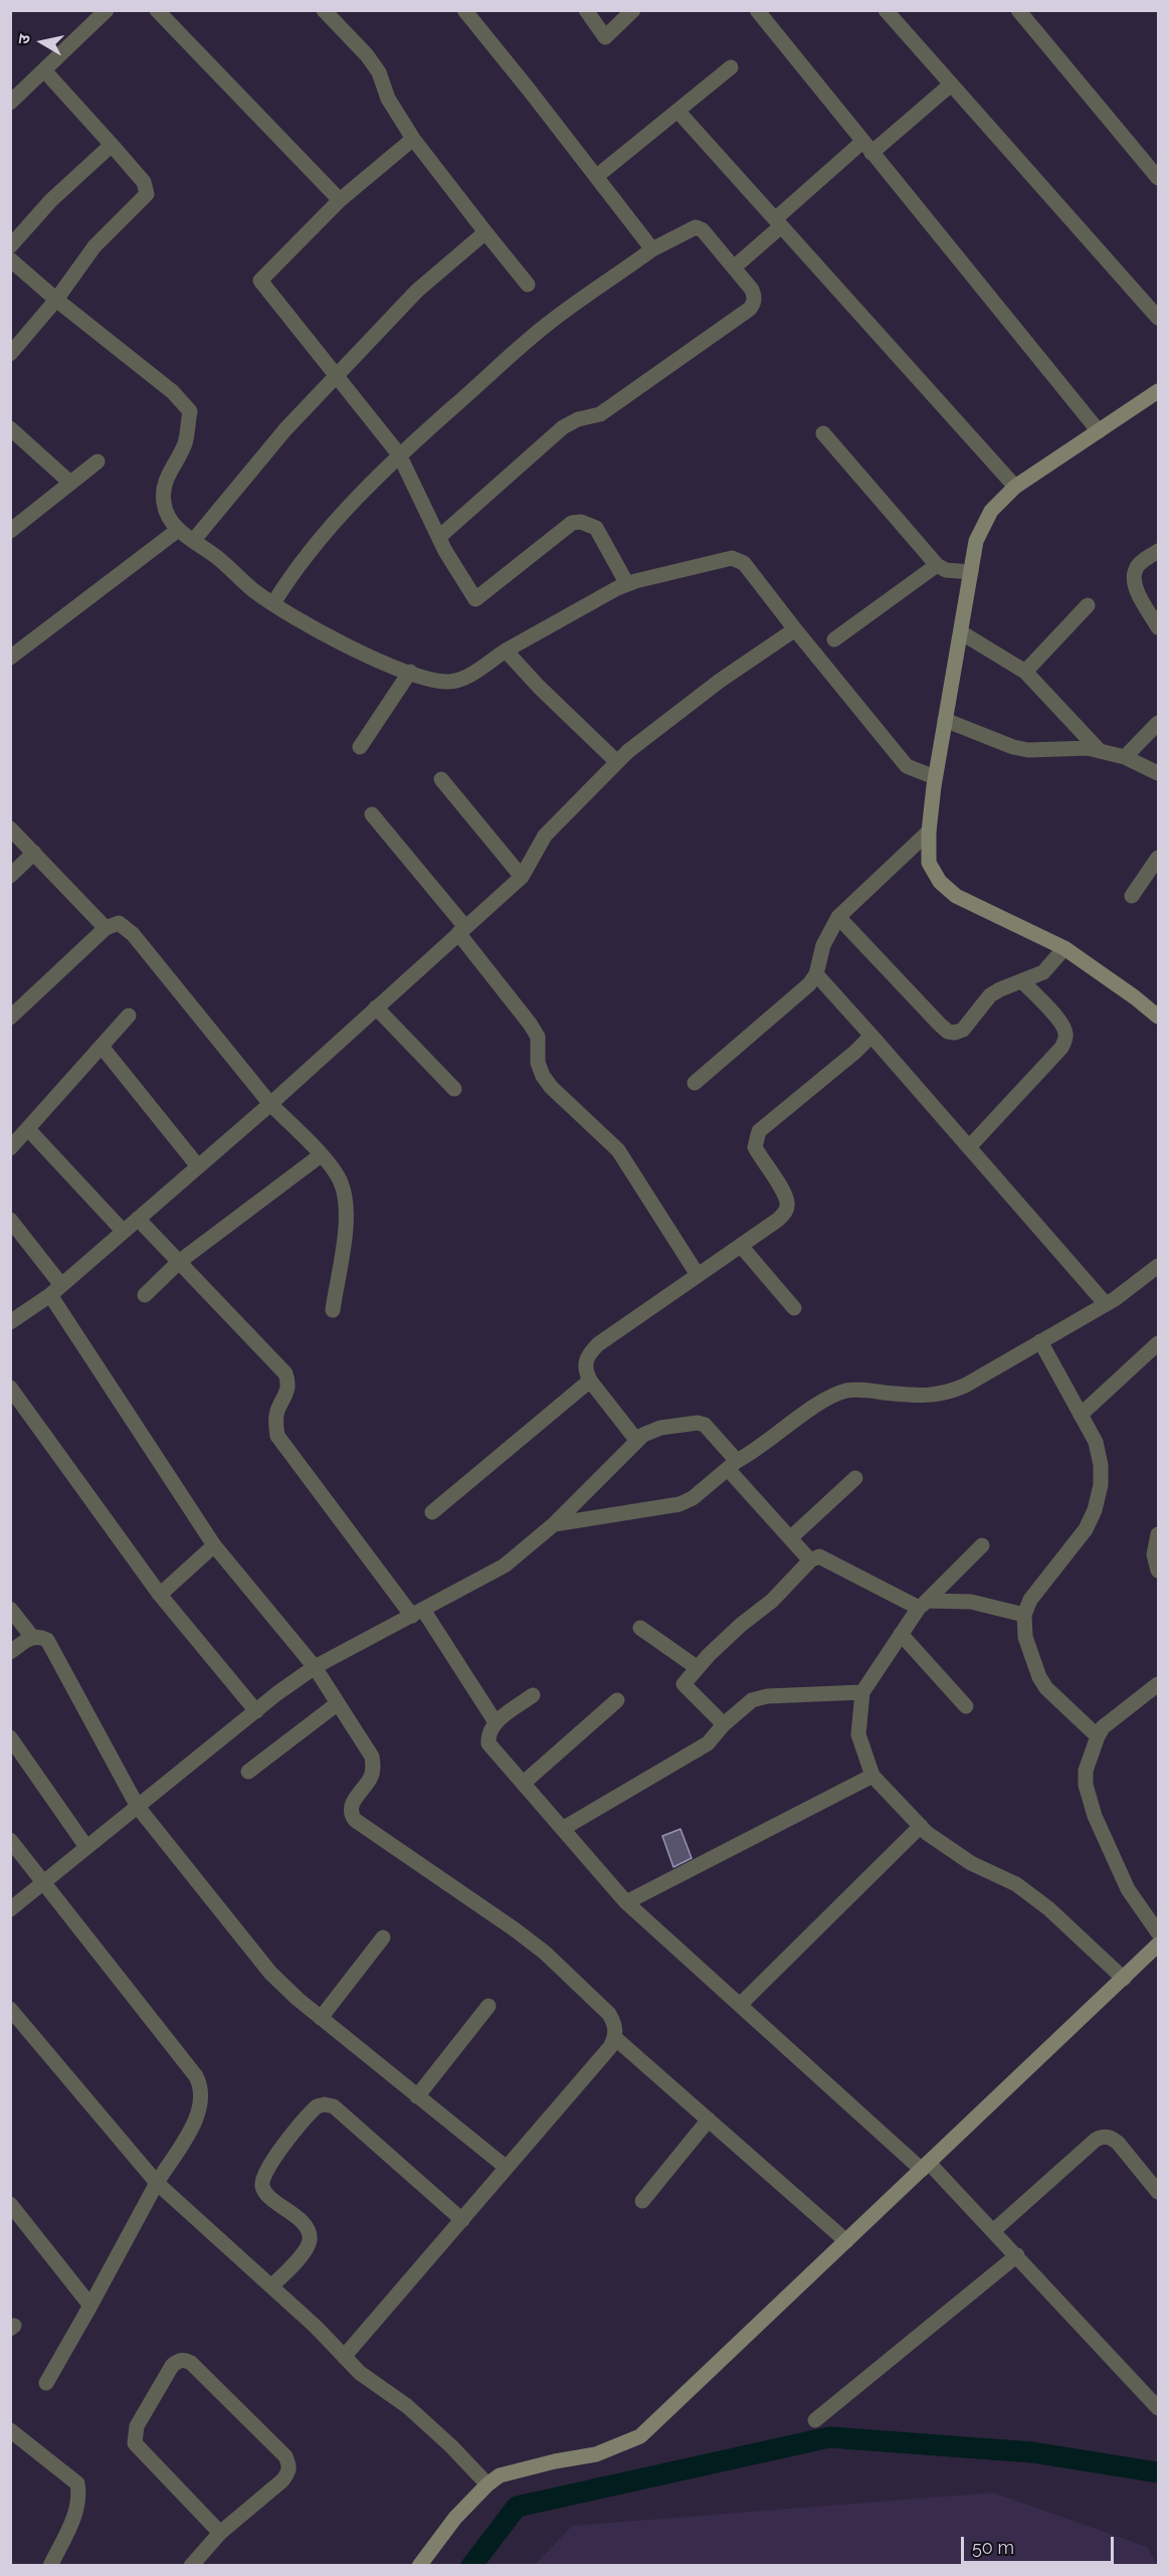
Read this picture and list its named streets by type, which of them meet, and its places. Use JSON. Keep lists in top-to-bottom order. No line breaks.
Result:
{"scale_bar":"50 m","north":"left"}
